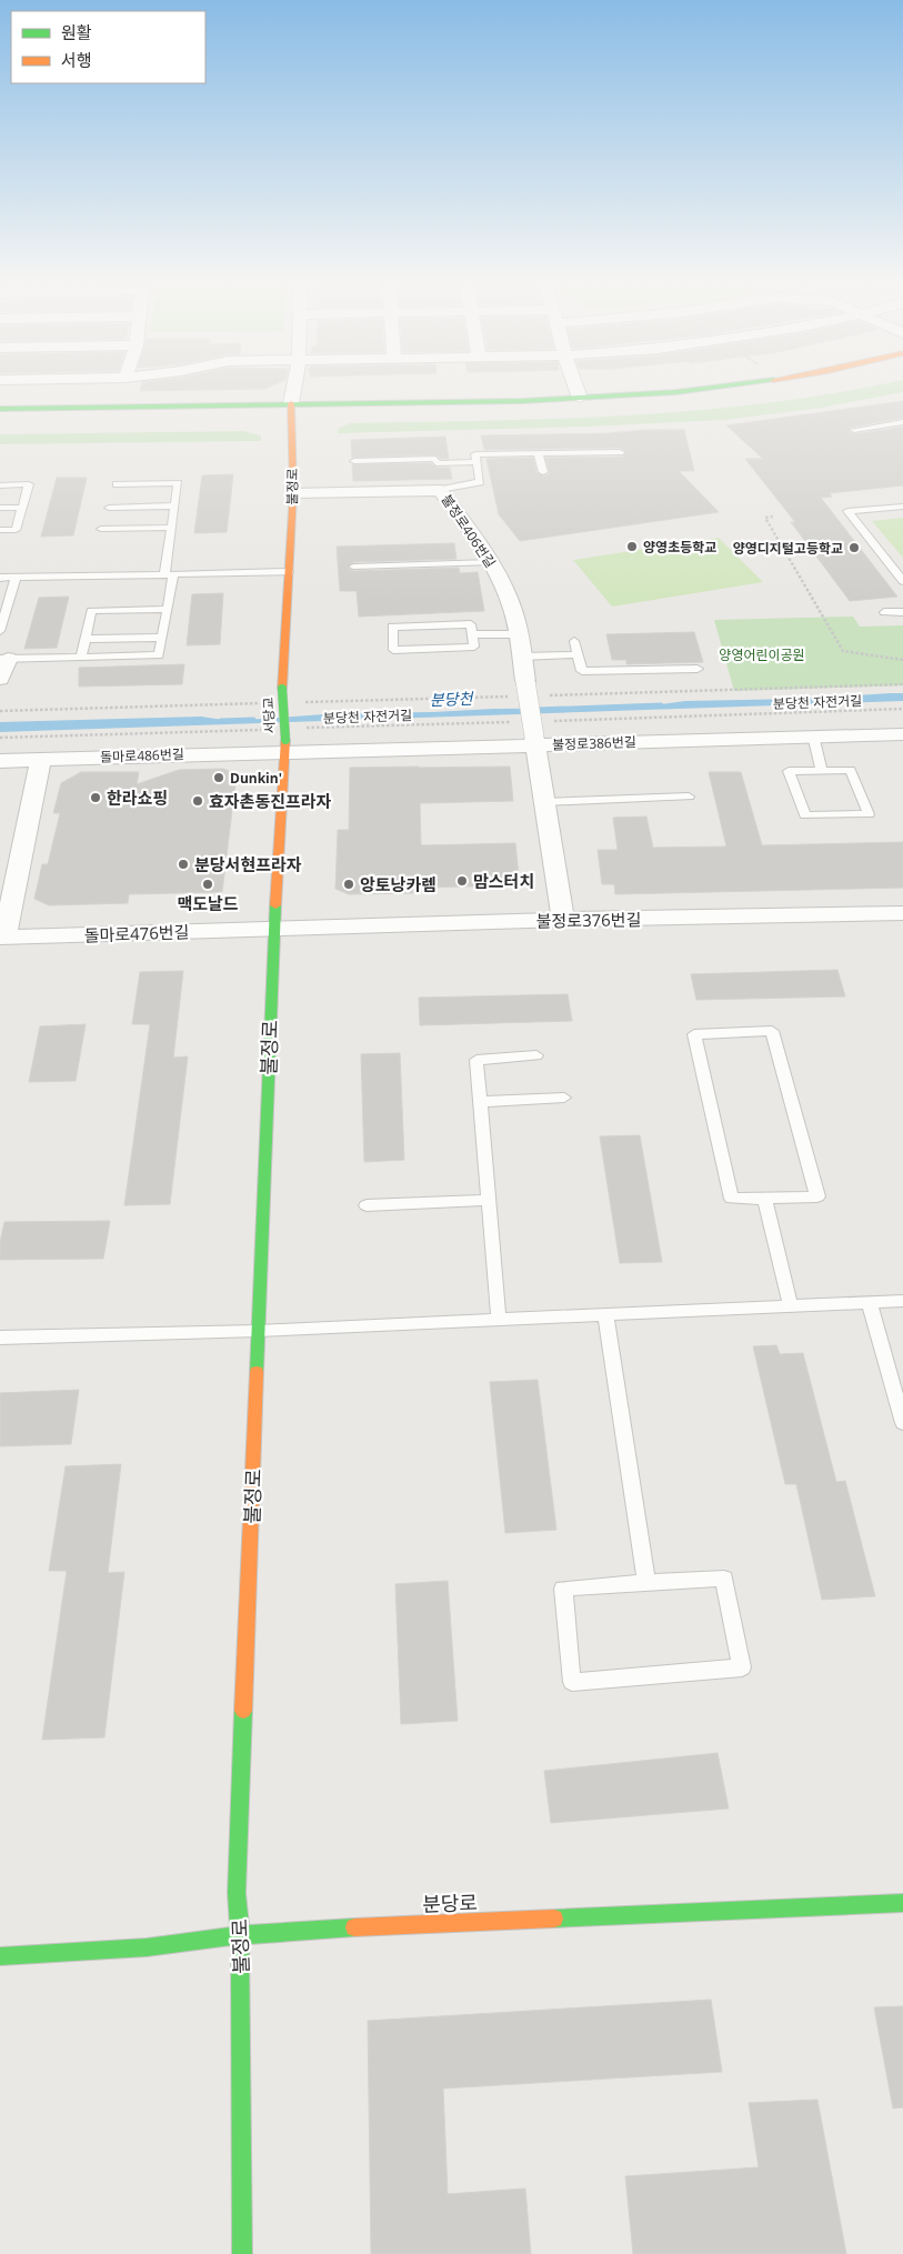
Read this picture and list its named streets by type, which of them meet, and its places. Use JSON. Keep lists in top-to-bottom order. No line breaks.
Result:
{"streets":{"main road":["불정로","서당교","분당로"],"street":["불정로406번길","불정로386번길","돌마로486번길","불정로376번길","돌마로476번길"],"path":["분당천 자전거길"]},"crossings":[["불정로","불정로406번길"],["불정로","서당교"],["불정로","불정로386번길"],["불정로","돌마로486번길"],["불정로","불정로376번길"],["불정로","돌마로476번길"],["불정로","분당로"],["불정로406번길","분당천 자전거길"],["불정로406번길","불정로386번길"],["불정로406번길","불정로376번길"],["서당교","불정로386번길"],["서당교","돌마로486번길"],["불정로386번길","돌마로486번길"],["불정로376번길","돌마로476번길"]],"water":["분당천"],"parks":["양영어린이공원"],"places":["양영초등학교","양영디지털고등학교","Dunkin'","한라쇼핑","효자촌동진프라자","분당서현프라자","맘스터치","맥도날드","앙토낭카렘"],"legend":["원활","서행"]}
